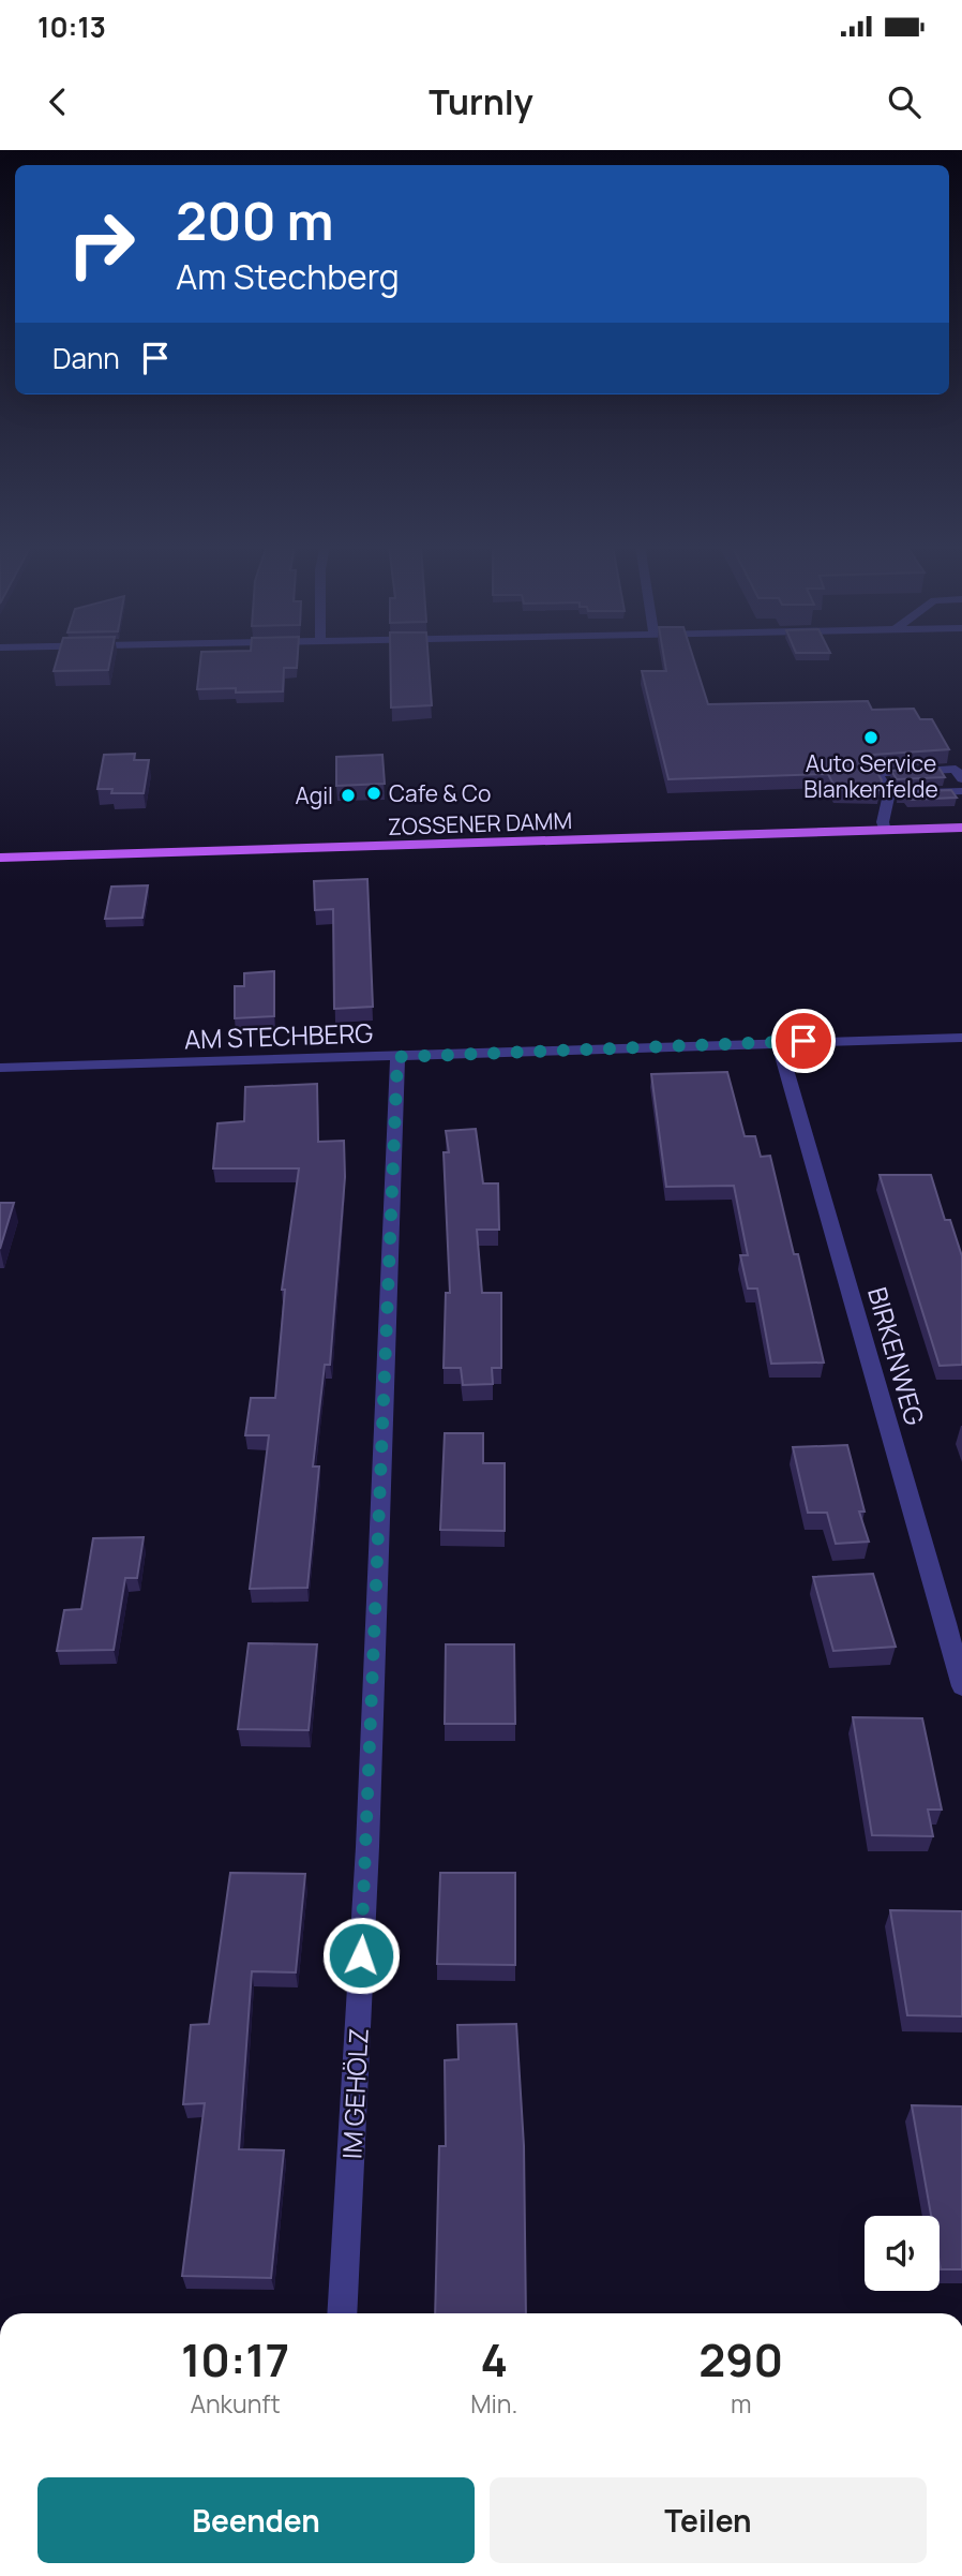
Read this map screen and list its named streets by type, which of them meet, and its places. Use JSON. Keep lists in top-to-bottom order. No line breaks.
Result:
{"streets":{"main road":["ZOSSENER DAMM"],"street":["AM STECHBERG","BIRKENWEG","IM GEHÖLZ"]},"crossings":[["AM STECHBERG","BIRKENWEG"],["AM STECHBERG","IM GEHÖLZ"]],"places":["Auto Service Blankenfelde","Cafe & Co","Agil"],"page":{"status":"10:13","header":"Turnly","turn":["200 m","Am Stechberg"],"then":"Dann","eta":["10:17","Ankunft","4","Min.","290","m"],"buttons":["Beenden","Teilen"]}}
